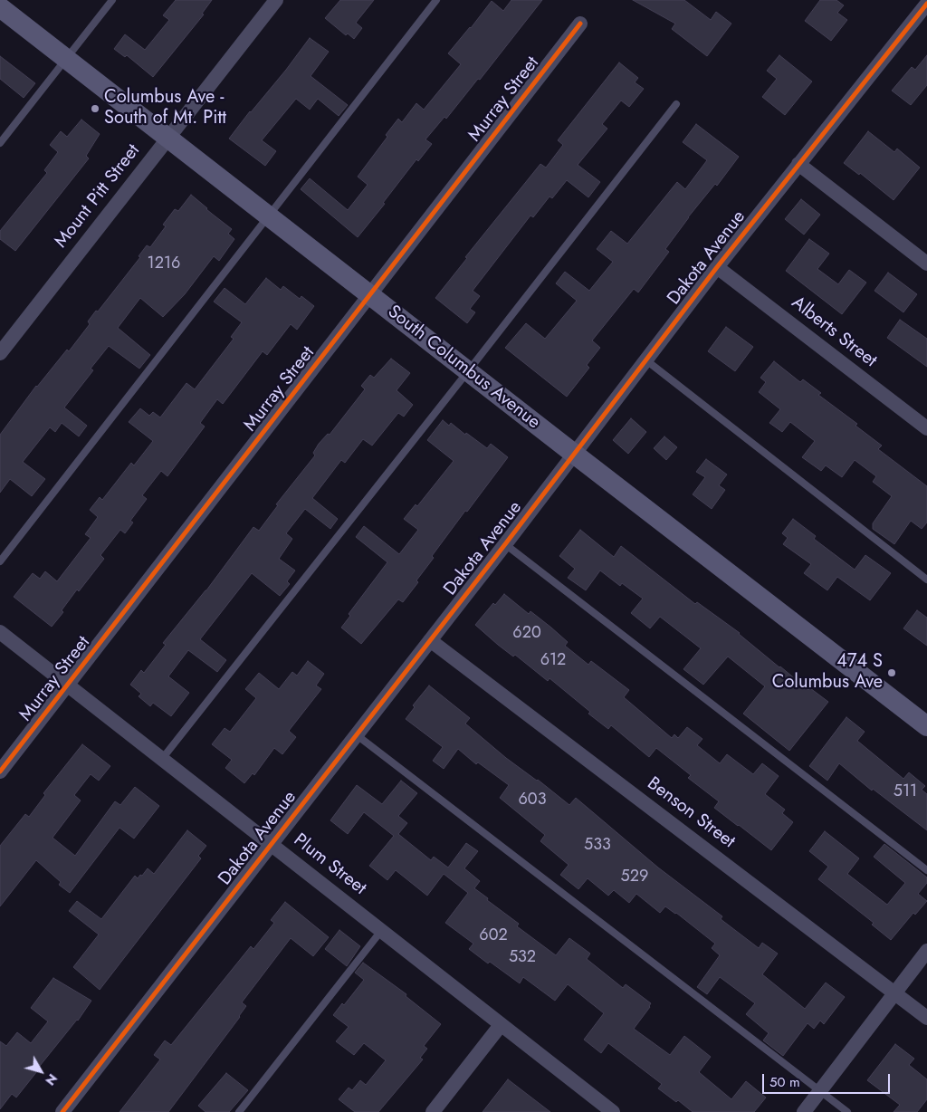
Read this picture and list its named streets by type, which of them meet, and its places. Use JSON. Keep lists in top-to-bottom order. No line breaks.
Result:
{"streets":{"main road":["South Columbus Avenue"],"street":["Murray Street","Mount Pitt Street","Dakota Avenue","Alberts Street","Benson Street","Plum Street"]},"crossings":[["Murray Street","South Columbus Avenue"],["Murray Street","Plum Street"],["Mount Pitt Street","South Columbus Avenue"],["Dakota Avenue","Alberts Street"],["Dakota Avenue","South Columbus Avenue"],["Dakota Avenue","Benson Street"],["Dakota Avenue","Plum Street"]],"places":["Columbus Ave - South of Mt. Pitt","474 S Columbus Ave"],"house_numbers":["1216","620","612","511","603","533","529","602","532"],"scale_bar":"50 m","north":"bottom right"}
